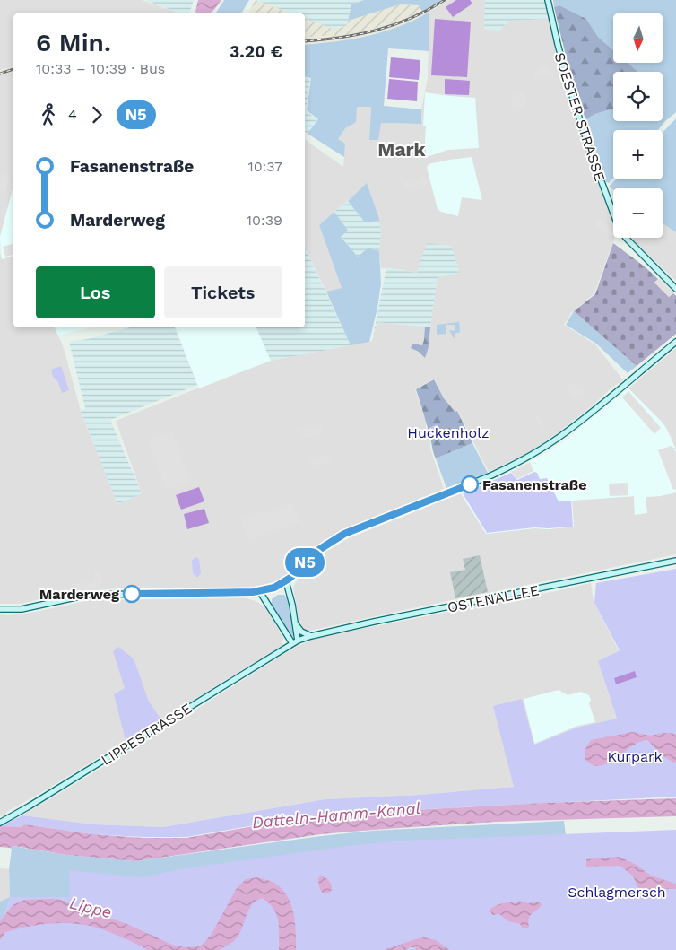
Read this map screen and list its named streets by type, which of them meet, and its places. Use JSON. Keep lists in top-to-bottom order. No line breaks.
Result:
{"streets":{"main road":["SOESTER STRASSE","OSTENALLEE","LIPPESTRASSE"]},"crossings":[["OSTENALLEE","LIPPESTRASSE"]],"districts":["Mark"],"water":["Datteln-Hamm-Kanal","Lippe"],"parks":["Huckenholz","Kurpark","Schlagmersch"],"places":["Fasanenstraße","Marderweg"],"lines":["bus line N5"],"north":"bottom","page":{"on_map":"N5","map_buttons":["+","−"],"heading":["6 Min.","10:33 – 10:39 · Bus","3.20 €"],"legs":["4","N5"],"list":[{"name":"Fasanenstraße","value":"10:37"},{"name":"Marderweg","value":"10:39"}],"buttons":["Los","Tickets"]}}
